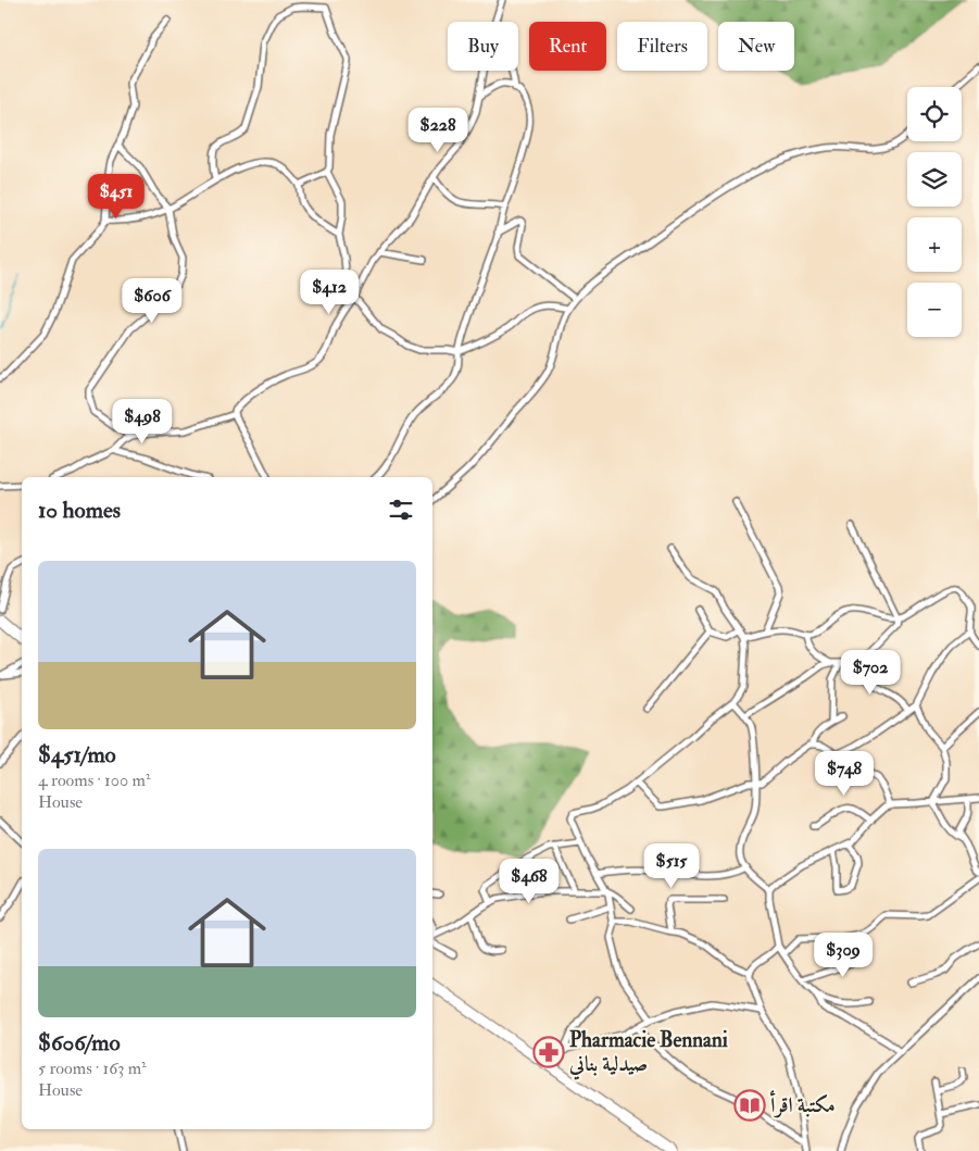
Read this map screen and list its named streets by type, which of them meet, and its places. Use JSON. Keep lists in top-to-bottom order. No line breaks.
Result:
{"places":{"pharmacy":["Pharmacie Bennani صيدلية بناني"],"library":["مكتبة اقرأ"]},"page":{"chip":["Buy","Rent","Filters","New"],"map_buttons":["+","−"],"price":["$228","$451","$412","$606","$498","$702","$748","$515","$468","$309"],"heading":"10 homes","list":[{"name":"$451/mo","note":"4 rooms · 100 m² · House"},{"name":"$606/mo","note":"5 rooms · 163 m² · House"}]}}
